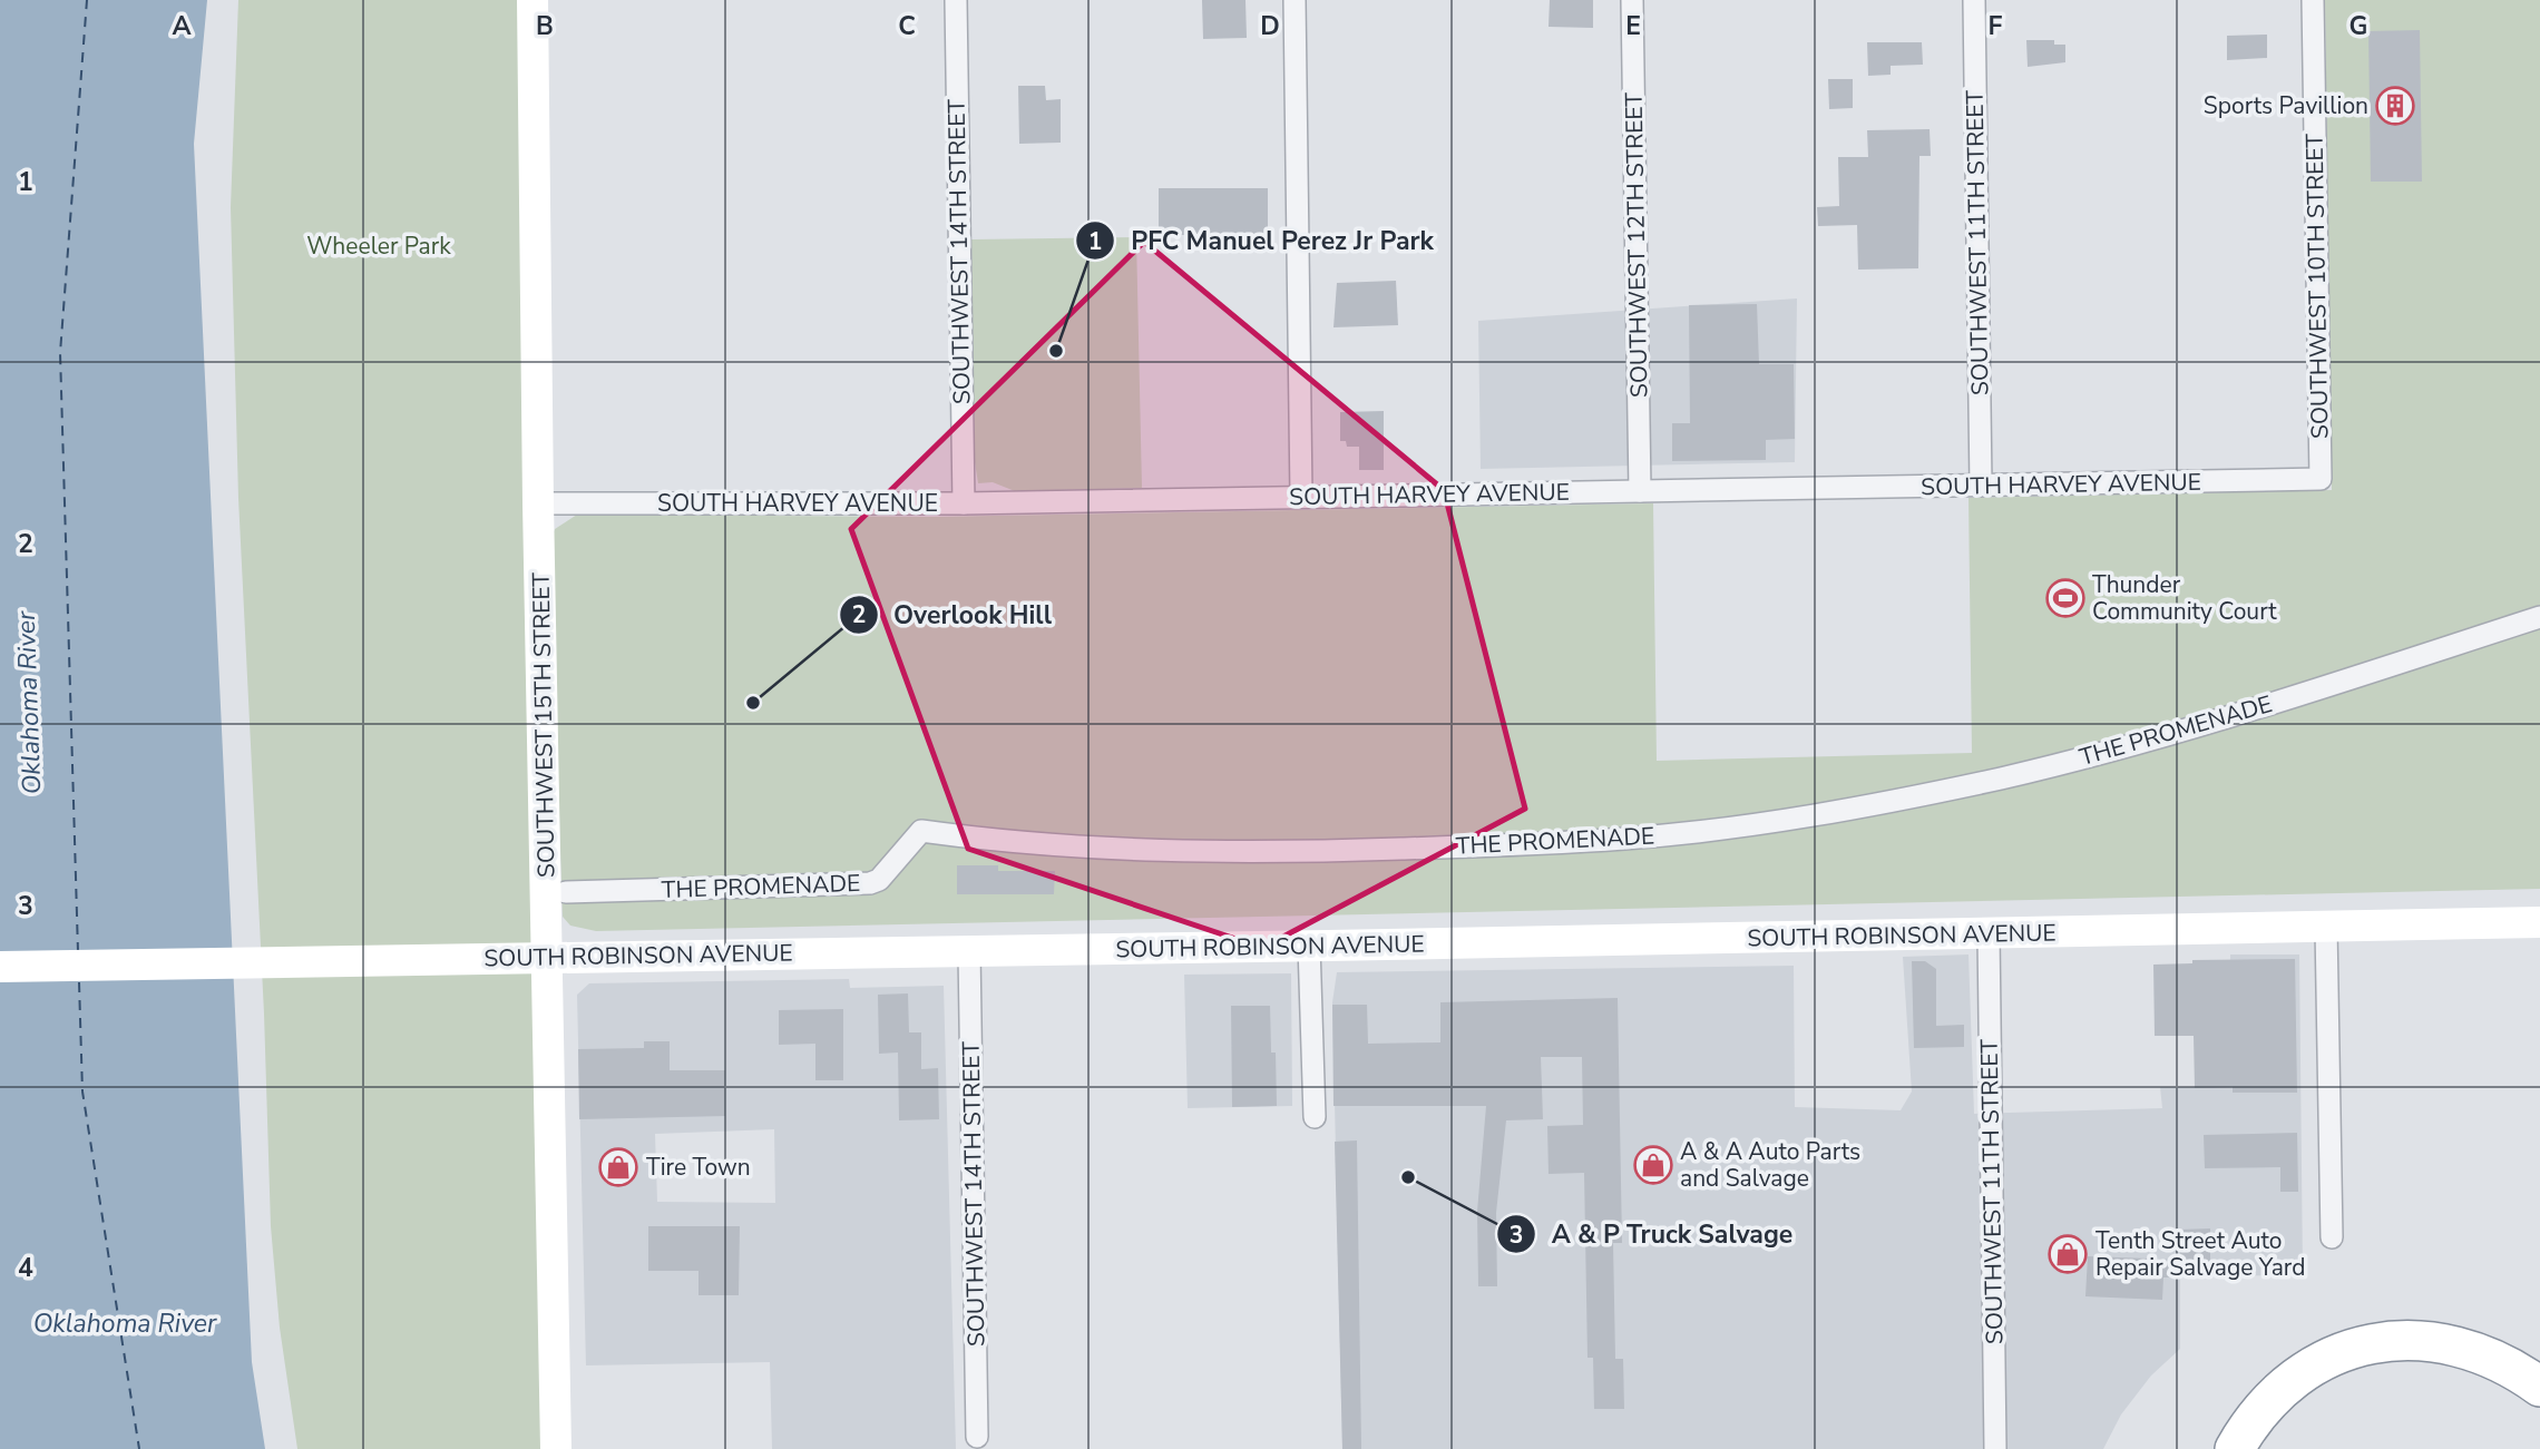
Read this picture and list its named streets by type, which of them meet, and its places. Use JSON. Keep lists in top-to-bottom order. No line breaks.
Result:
{"streets":{"main road":["SOUTHWEST 15TH STREET","SOUTH ROBINSON AVENUE"],"street":["SOUTHWEST 11TH STREET","SOUTHWEST 12TH STREET","SOUTHWEST 14TH STREET","SOUTHWEST 10TH STREET","SOUTH HARVEY AVENUE","THE PROMENADE"]},"crossings":[["SOUTHWEST 11TH STREET","SOUTH HARVEY AVENUE"],["SOUTHWEST 11TH STREET","SOUTH ROBINSON AVENUE"],["SOUTHWEST 12TH STREET","SOUTH HARVEY AVENUE"],["SOUTHWEST 14TH STREET","SOUTH HARVEY AVENUE"],["SOUTHWEST 14TH STREET","SOUTH ROBINSON AVENUE"],["SOUTHWEST 10TH STREET","SOUTH HARVEY AVENUE"],["SOUTH HARVEY AVENUE","SOUTHWEST 15TH STREET"],["SOUTHWEST 15TH STREET","SOUTH ROBINSON AVENUE"]],"water":["Oklahoma River"],"parks":["Wheeler Park"],"places":{"building":["Sports Pavillion"],"other":["PFC Manuel Perez Jr Park","Overlook Hill","A & P Truck Salvage"],"sports":["Thunder Community Court"],"shop":["A & A Auto Parts and Salvage","Tire Town","Tenth Street Auto Repair Salvage Yard"]},"grid":{"columns":["A","B","C","D","E","F","G"],"rows":["1","2","3","4"]}}
